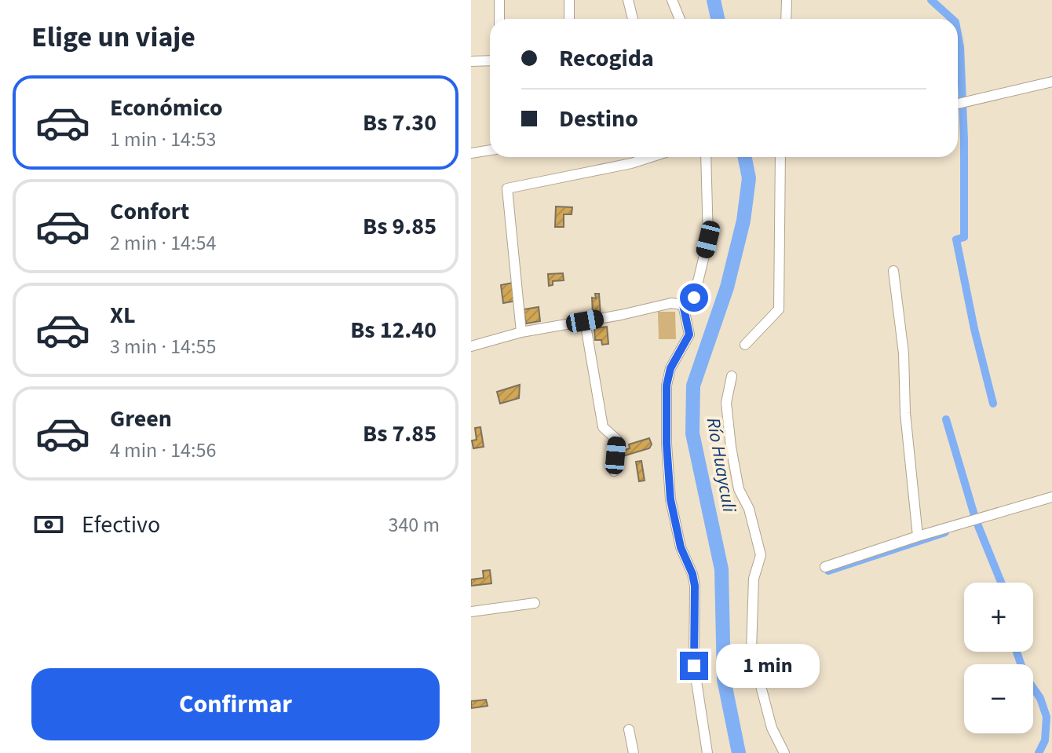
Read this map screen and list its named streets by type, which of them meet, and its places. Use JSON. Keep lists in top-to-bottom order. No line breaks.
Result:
{"water":["Río Huayculi"],"page":{"heading":"Elige un viaje","banner":["Recogida","Destino"],"list":[{"name":"Económico","note":"1 min · 14:53","value":"Bs 7.30"},{"name":"Confort","note":"2 min · 14:54","value":"Bs 9.85"},{"name":"XL","note":"3 min · 14:55","value":"Bs 12.40"},{"name":"Green","note":"4 min · 14:56","value":"Bs 7.85"}],"pay":["Efectivo","340 m"],"map_buttons":["+","−"],"bubble":"1 min","buttons":"Confirmar"}}
